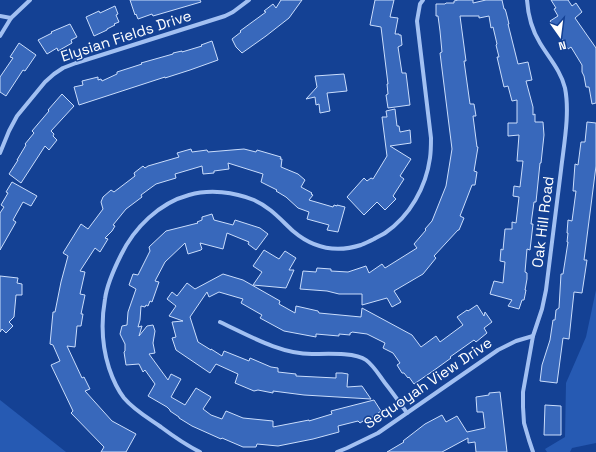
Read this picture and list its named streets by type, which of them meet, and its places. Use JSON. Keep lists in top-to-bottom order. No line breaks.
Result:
{"streets":{"street":["Elysian Fields Drive","Oak Hill Road","Sequoyah View Drive"]},"crossings":[["Oak Hill Road","Sequoyah View Drive"]],"north":"bottom"}
